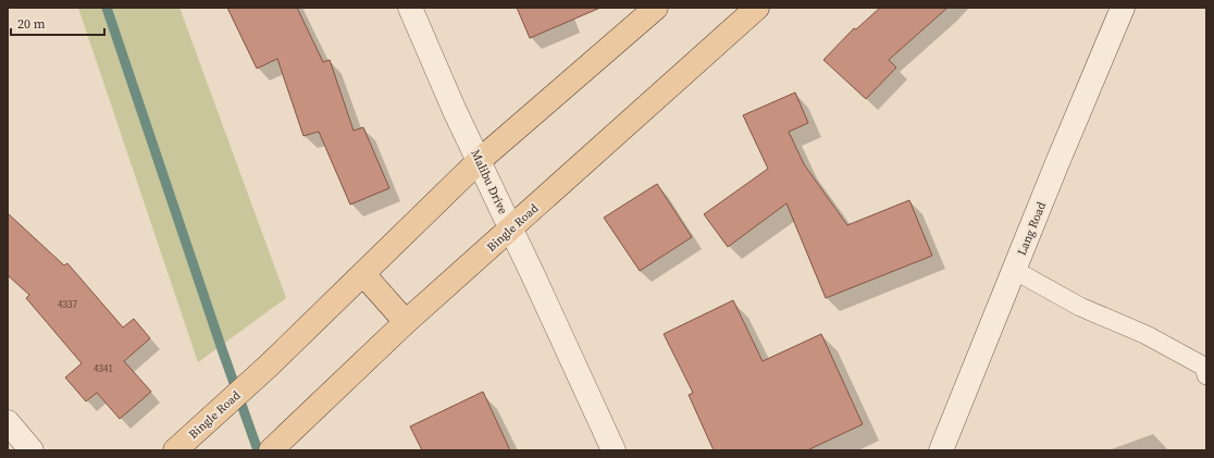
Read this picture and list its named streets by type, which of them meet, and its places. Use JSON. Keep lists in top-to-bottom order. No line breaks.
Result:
{"streets":{"main road":["Bingle Road"],"street":["Malibu Drive","Lang Road"]},"crossings":[["Malibu Drive","Bingle Road"]],"house_numbers":["4337","4341"],"scale_bar":"20 m"}
